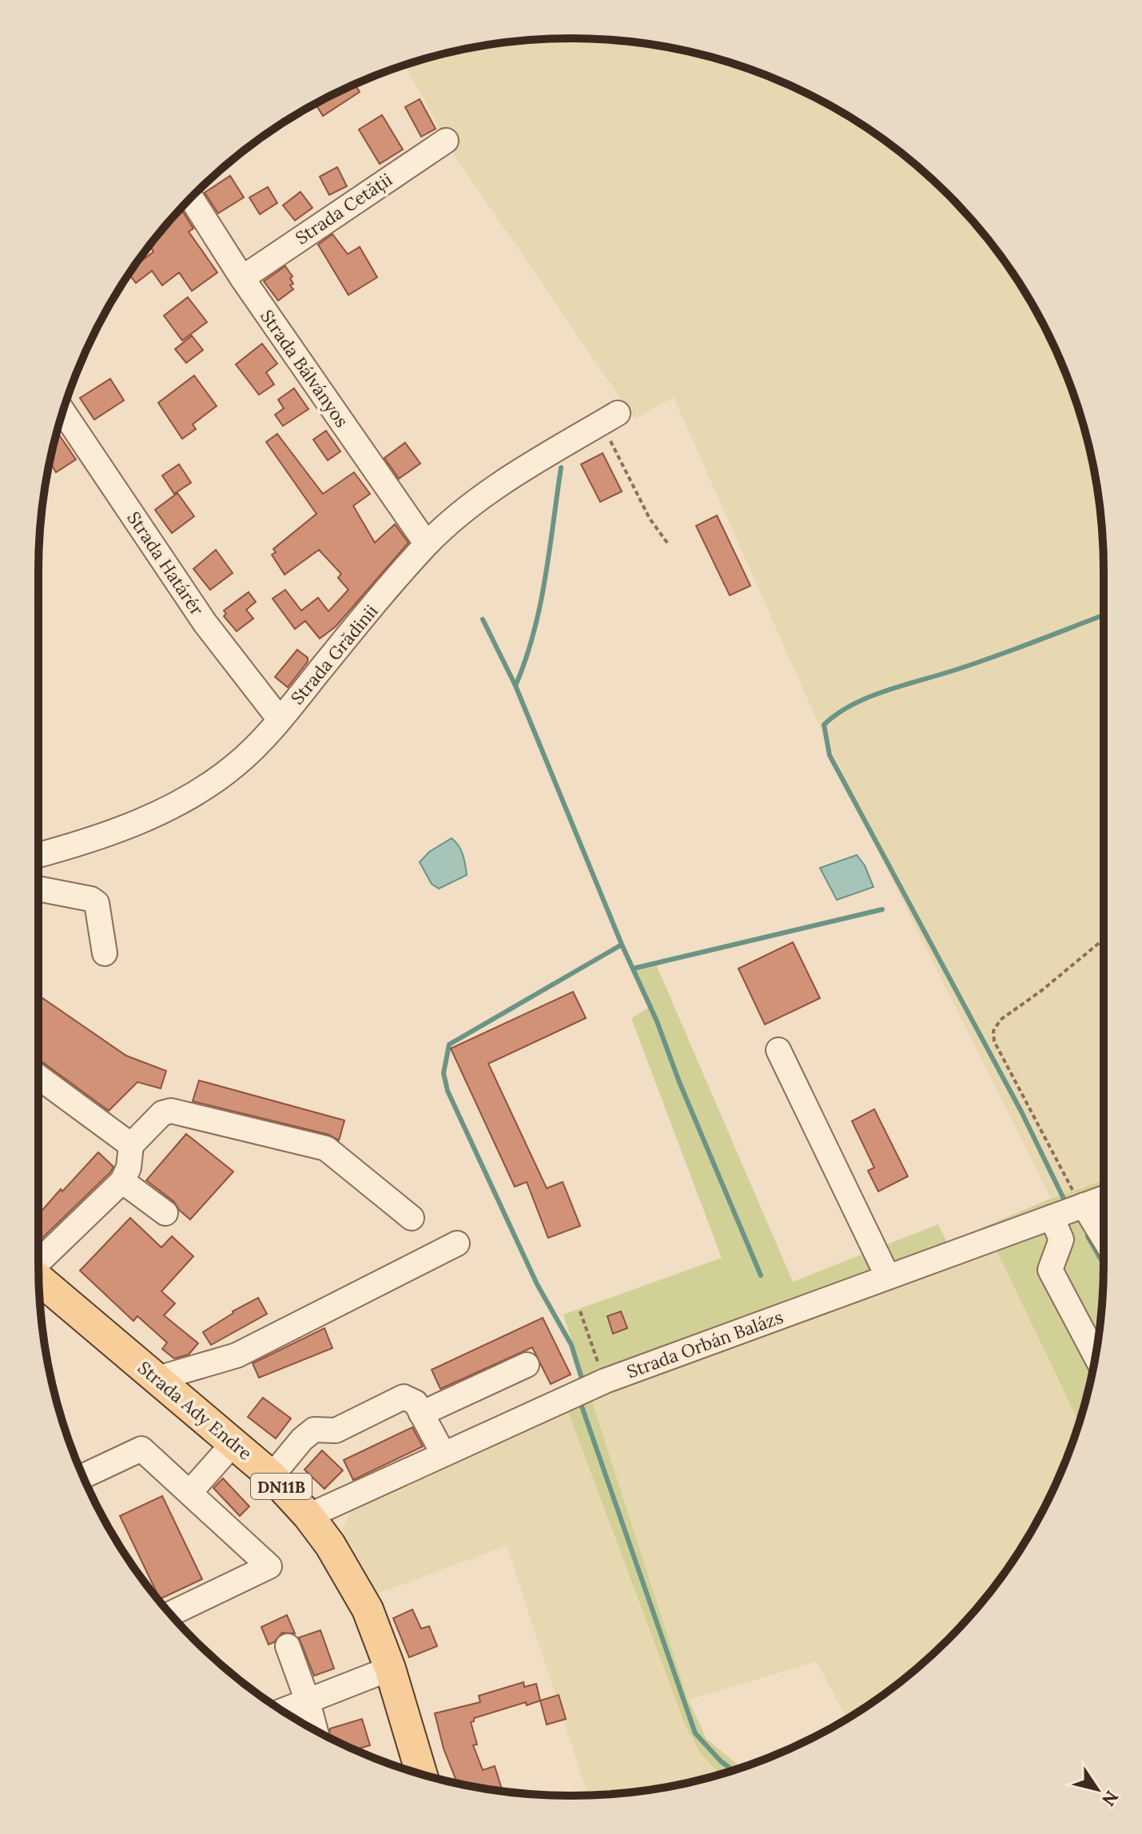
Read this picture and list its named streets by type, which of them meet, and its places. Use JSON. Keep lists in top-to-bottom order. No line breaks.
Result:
{"streets":{"main road":["Strada Ady Endre","DN11B"],"street":["Strada Cetății","Strada Bálványos","Strada Határér","Strada Grădinii","Strada Orbán Balázs"]},"crossings":[["Strada Cetății","Strada Bálványos"],["Strada Bálványos","Strada Grădinii"],["Strada Határér","Strada Grădinii"],["Strada Orbán Balázs","Strada Ady Endre"]],"north":"bottom right"}
